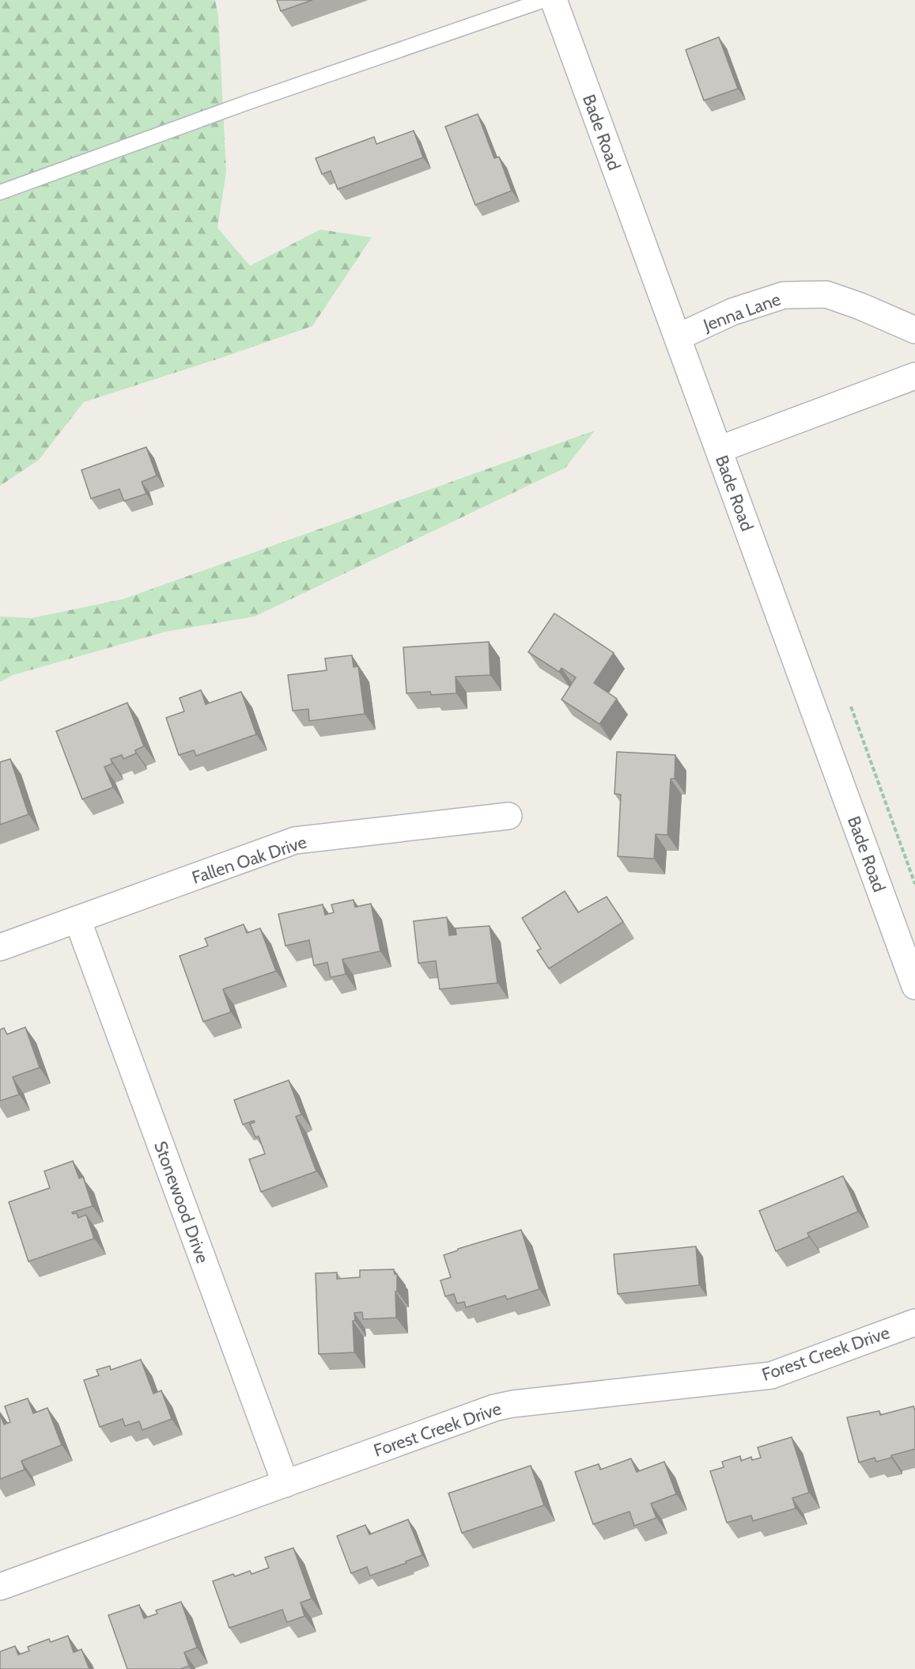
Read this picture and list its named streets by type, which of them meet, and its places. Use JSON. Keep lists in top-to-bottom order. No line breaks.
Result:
{"streets":{"street":["Bade Road","Jenna Lane","Fallen Oak Drive","Stonewood Drive","Forest Creek Drive"]},"crossings":[["Bade Road","Jenna Lane"],["Fallen Oak Drive","Stonewood Drive"],["Stonewood Drive","Forest Creek Drive"]]}
